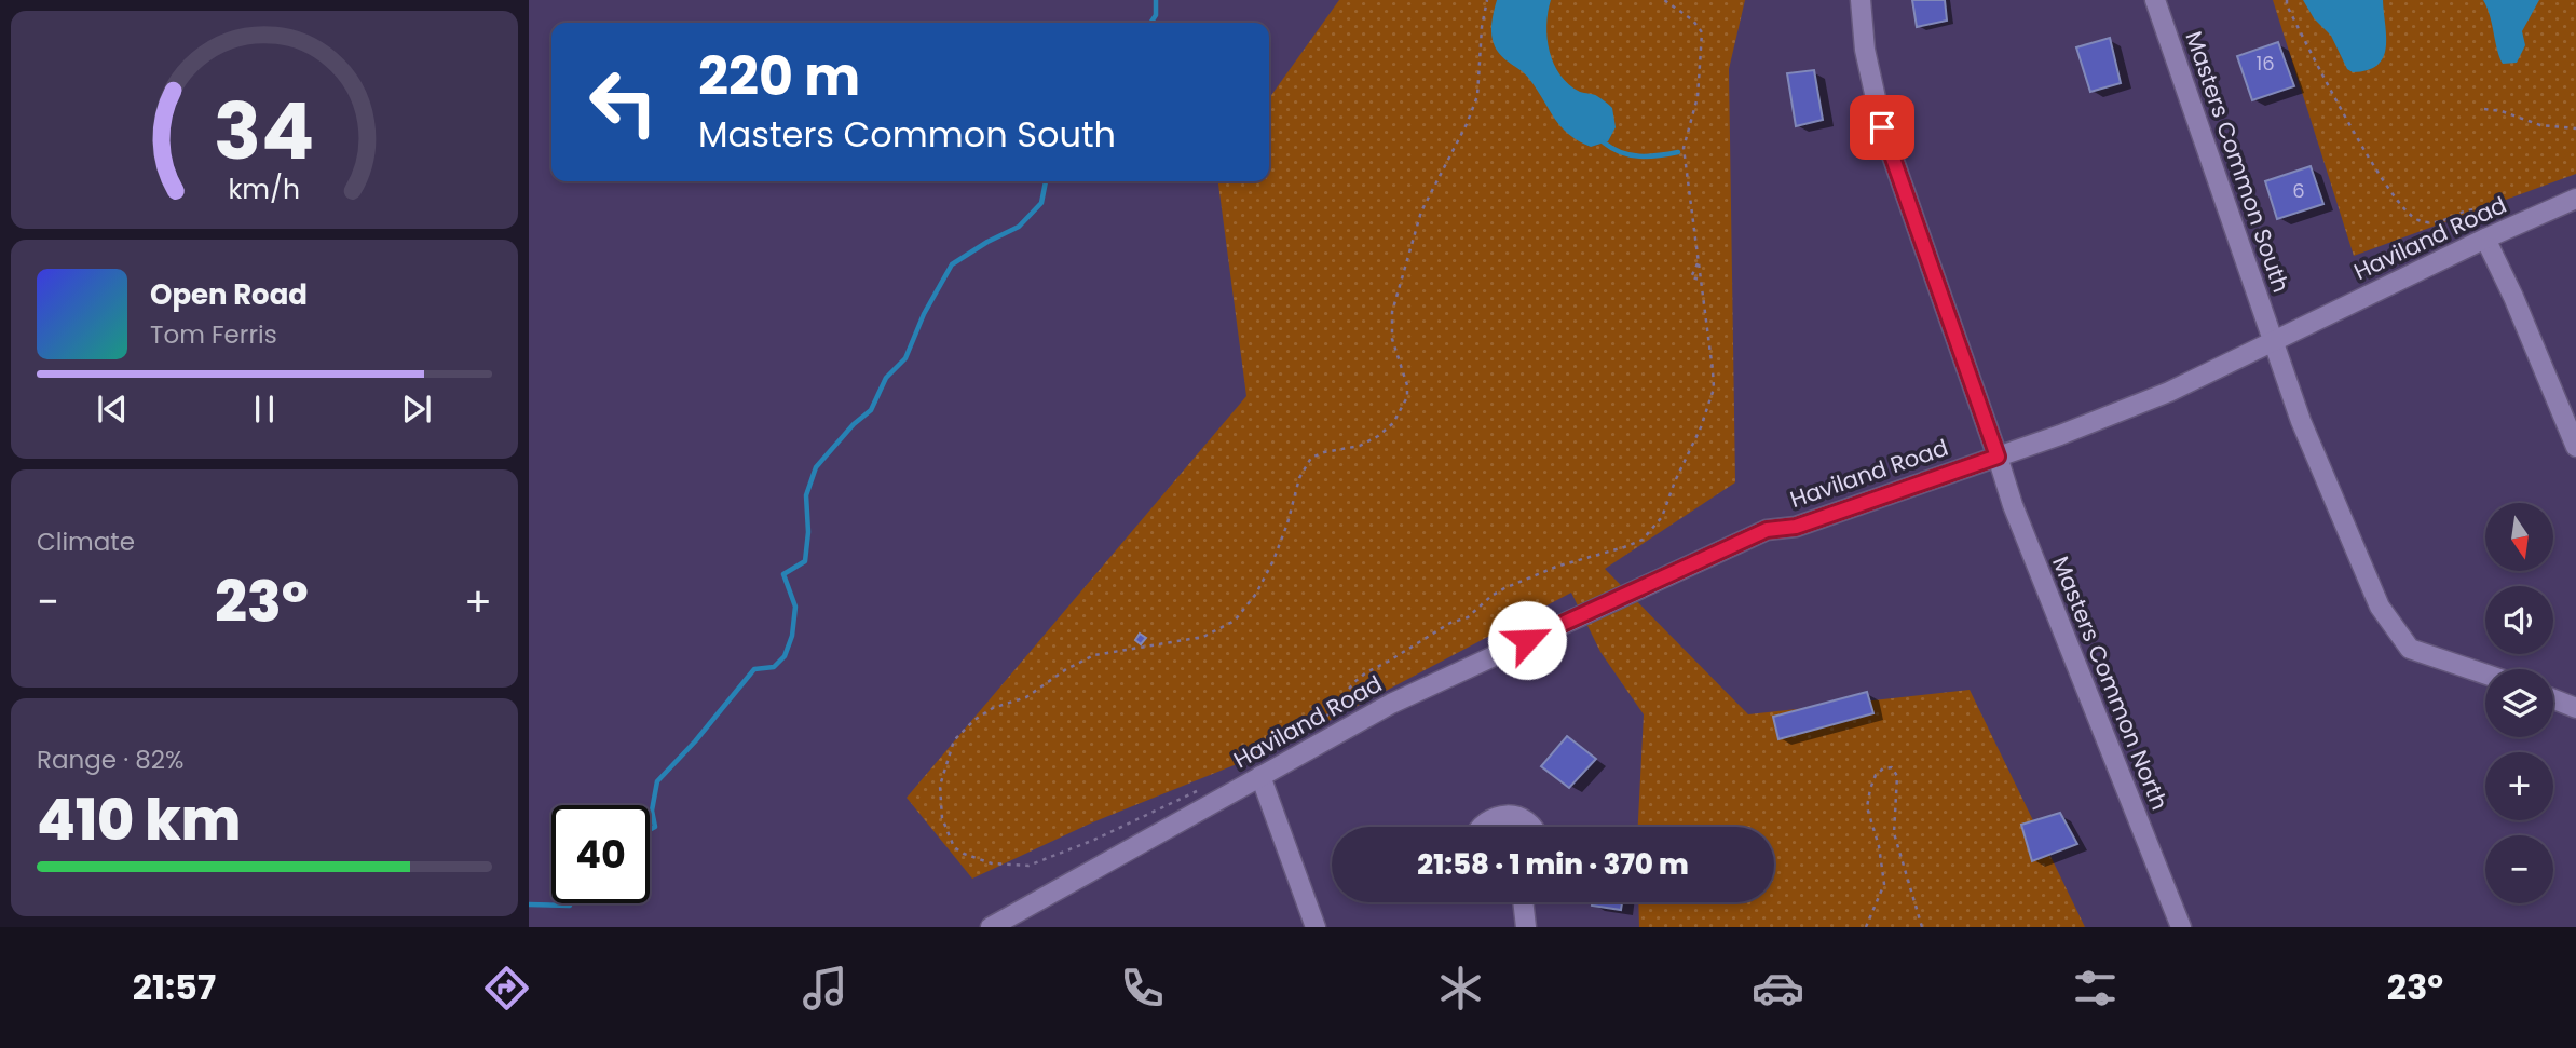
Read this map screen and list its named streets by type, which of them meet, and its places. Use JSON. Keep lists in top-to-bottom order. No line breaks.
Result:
{"streets":{"street":["Masters Common South","Haviland Road","Masters Common North"]},"crossings":[["Masters Common South","Haviland Road"],["Haviland Road","Masters Common North"]],"house_numbers":["16","6"],"north":"bottom","page":{"turn":["220 m","Masters Common South"],"song":["Open Road","Tom Ferris"],"tile":["Climate",["Range · 82%","410 km"]],"map_buttons":["+","−"],"heat":["−","23°","+"],"limit":"40","trip":"21:58 · 1 min · 370 m","tabs":["21:57","23°"],"gauge":["34","km/h"]}}
